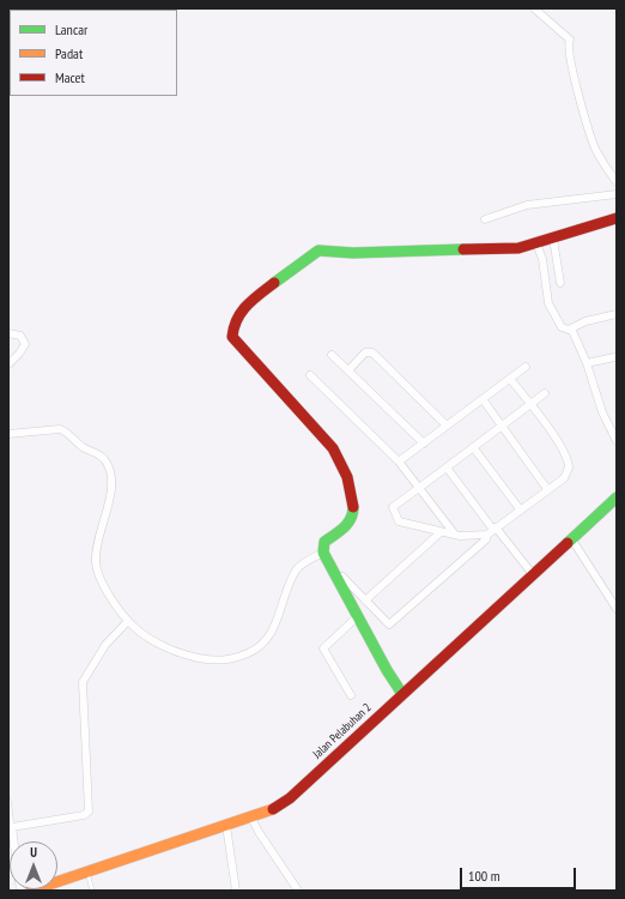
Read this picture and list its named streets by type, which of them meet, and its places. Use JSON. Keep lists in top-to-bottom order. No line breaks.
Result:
{"streets":{"street":["Jalan Pelabuhan 2"]},"legend":["Lancar","Padat","Macet"],"scale_bar":"100 m","north":"top"}
